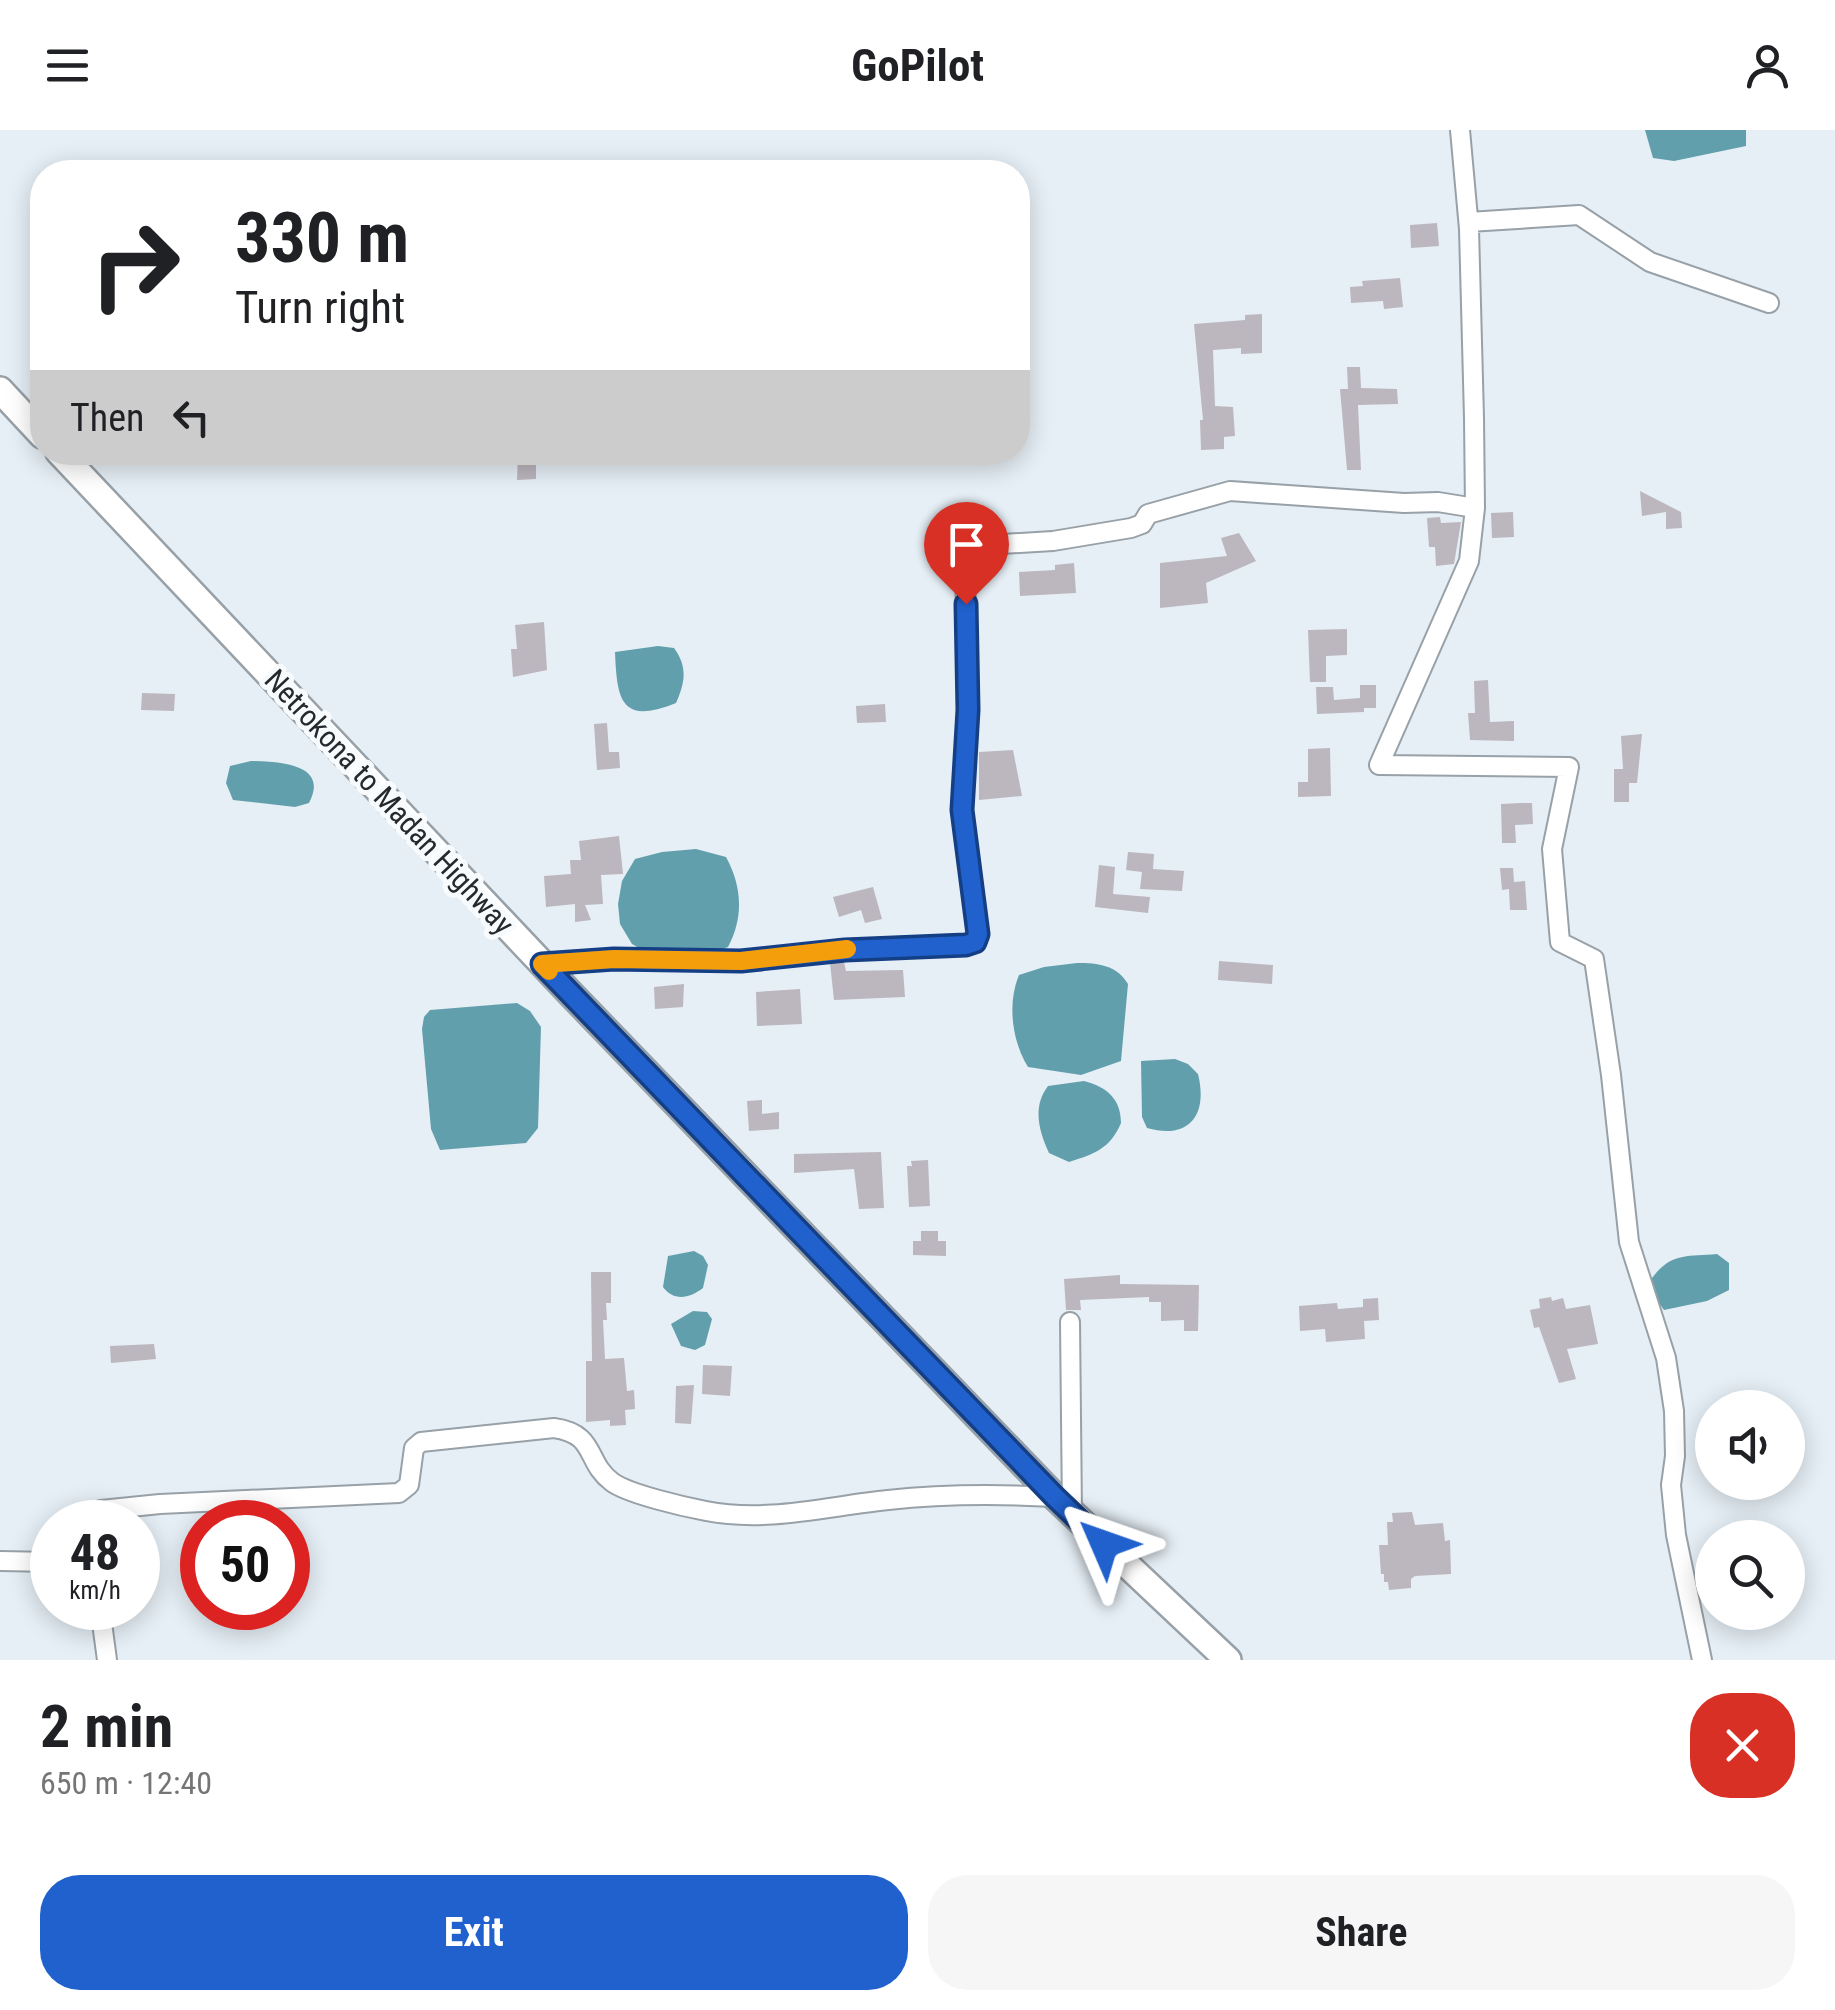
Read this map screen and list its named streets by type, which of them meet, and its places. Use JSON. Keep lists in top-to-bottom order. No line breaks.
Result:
{"streets":{"main road":["Netrokona to Madan Highway"]},"page":{"header":"GoPilot","turn":["330 m","Turn right"],"then":"Then","speed":"48 km/h","limit":"50","heading":["2 min","650 m · 12:40"],"buttons":["Exit","Share"]}}
